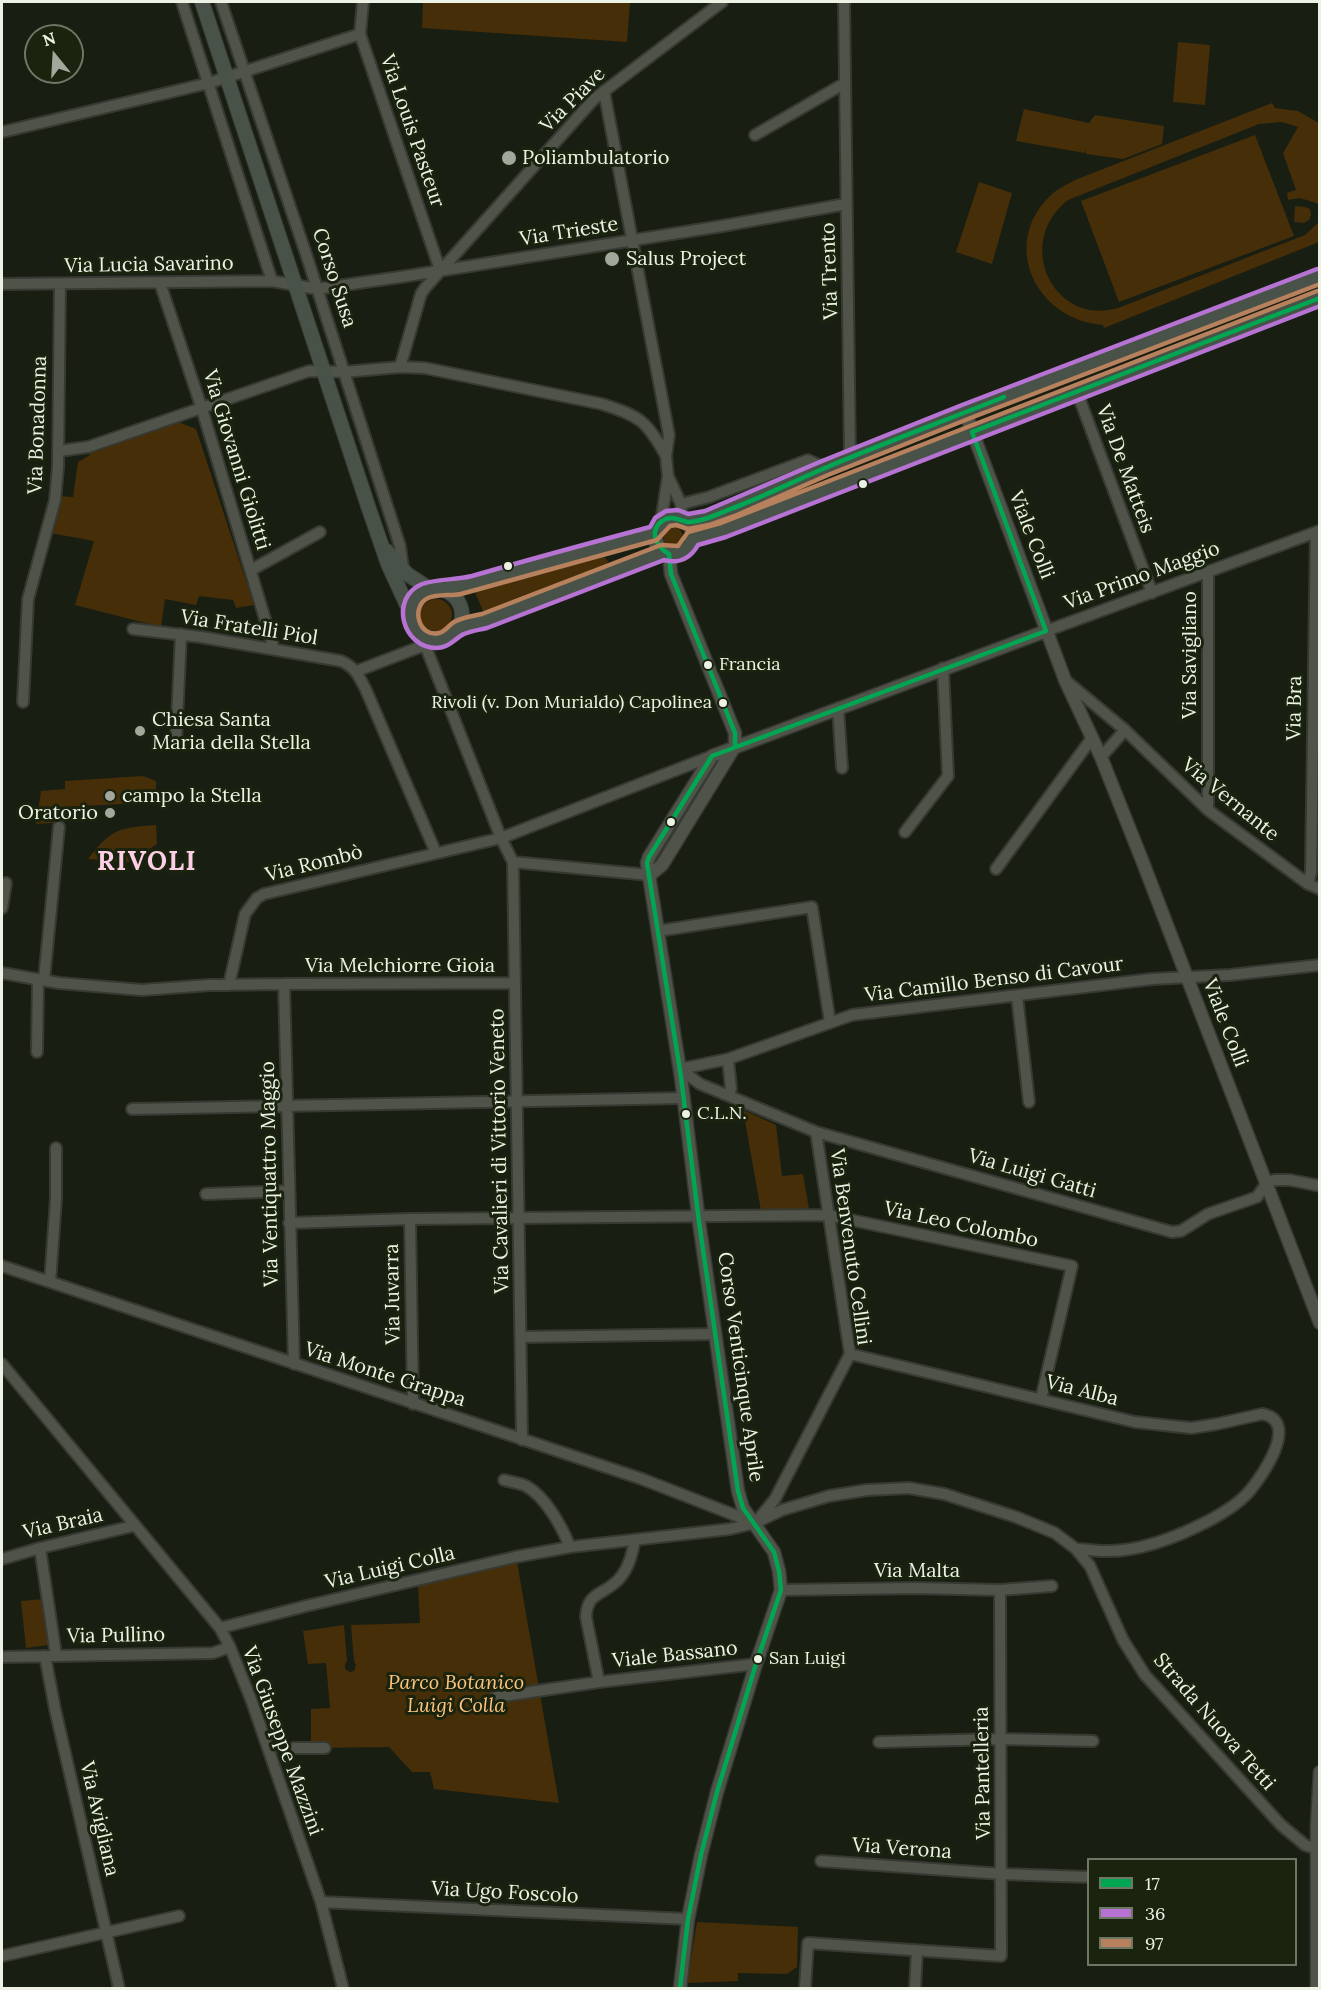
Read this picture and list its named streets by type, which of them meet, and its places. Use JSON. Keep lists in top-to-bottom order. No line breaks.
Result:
{"streets":{"main road":["Corso Susa"],"street":["Via Piave","Via Louis Pasteur","Via Trieste","Via Lucia Savarino","Via Trento","Via Bonadonna","Via Giovanni Giolitti","Via De Matteis","Viale Colli","Via Primo Maggio","Via Fratelli Piol","Via Savigliano","Via Bra","Via Vernante","Via Rombò","Via Melchiorre Gioia","Via Camillo Benso di Cavour","Via Cavalieri di Vittorio Veneto","Via Ventiquattro Maggio","Via Luigi Gatti","Via Leo Colombo","Via Benvenuto Cellini","Via Juvarra","Corso Venticinque Aprile","Via Monte Grappa","Via Alba","Via Braia","Via Luigi Colla","Via Malta","Via Pullino","Viale Bassano","Strada Nuova Tetti","Via Giuseppe Mazzini","Via Pantelleria","Via Avigliana","Via Verona","Via Ugo Foscolo"]},"crossings":[["Via Piave","Via Louis Pasteur"],["Via Piave","Via Trieste"],["Via Louis Pasteur","Via Trieste"],["Via Trieste","Via Lucia Savarino"],["Via Trieste","Via Trento"],["Via Trieste","Corso Susa"],["Via Lucia Savarino","Corso Susa"],["Via Lucia Savarino","Via Bonadonna"],["Via Lucia Savarino","Via Giovanni Giolitti"],["Via Giovanni Giolitti","Via Fratelli Piol"],["Via De Matteis","Via Primo Maggio"],["Viale Colli","Via Primo Maggio"],["Viale Colli","Via Vernante"],["Viale Colli","Via Camillo Benso di Cavour"],["Viale Colli","Via Luigi Gatti"],["Via Primo Maggio","Via Savigliano"],["Via Primo Maggio","Via Bra"],["Via Primo Maggio","Via Rombò"],["Via Primo Maggio","Corso Venticinque Aprile"],["Via Savigliano","Via Vernante"],["Via Bra","Via Vernante"],["Via Rombò","Corso Venticinque Aprile"],["Via Melchiorre Gioia","Via Cavalieri di Vittorio Veneto"],["Via Melchiorre Gioia","Via Ventiquattro Maggio"],["Via Camillo Benso di Cavour","Via Luigi Gatti"],["Via Camillo Benso di Cavour","Corso Venticinque Aprile"],["Via Cavalieri di Vittorio Veneto","Via Leo Colombo"],["Via Cavalieri di Vittorio Veneto","Via Monte Grappa"],["Via Ventiquattro Maggio","Via Leo Colombo"],["Via Ventiquattro Maggio","Via Monte Grappa"],["Via Luigi Gatti","Via Benvenuto Cellini"],["Via Luigi Gatti","Corso Venticinque Aprile"],["Via Leo Colombo","Via Benvenuto Cellini"],["Via Leo Colombo","Via Juvarra"],["Via Leo Colombo","Corso Venticinque Aprile"],["Via Leo Colombo","Via Alba"],["Via Benvenuto Cellini","Corso Venticinque Aprile"],["Via Benvenuto Cellini","Via Monte Grappa"],["Via Benvenuto Cellini","Via Alba"],["Via Benvenuto Cellini","Via Luigi Colla"],["Via Benvenuto Cellini","Strada Nuova Tetti"],["Via Juvarra","Via Monte Grappa"],["Corso Venticinque Aprile","Via Monte Grappa"],["Corso Venticinque Aprile","Via Luigi Colla"],["Corso Venticinque Aprile","Via Malta"],["Corso Venticinque Aprile","Viale Bassano"],["Corso Venticinque Aprile","Strada Nuova Tetti"],["Corso Venticinque Aprile","Via Ugo Foscolo"],["Via Monte Grappa","Via Luigi Colla"],["Via Monte Grappa","Strada Nuova Tetti"],["Via Alba","Strada Nuova Tetti"],["Via Braia","Via Giuseppe Mazzini"],["Via Braia","Via Avigliana"],["Via Luigi Colla","Viale Bassano"],["Via Luigi Colla","Strada Nuova Tetti"],["Via Luigi Colla","Via Giuseppe Mazzini"],["Via Malta","Via Pantelleria"],["Via Pullino","Via Giuseppe Mazzini"],["Via Pullino","Via Avigliana"],["Via Giuseppe Mazzini","Via Ugo Foscolo"],["Via Pantelleria","Via Verona"]],"districts":["RIVOLI"],"parks":["Parco Botanico Luigi Colla"],"places":["Poliambulatorio","Salus Project","Francia","Rivoli (v. Don Murialdo) Capolinea","Chiesa Santa Maria della Stella","campo la Stella","Oratorio","C.L.N.","San Luigi"],"lines":["transit line 36","transit line 97","transit line 17"],"legend":["17","36","97"],"north":"top"}
